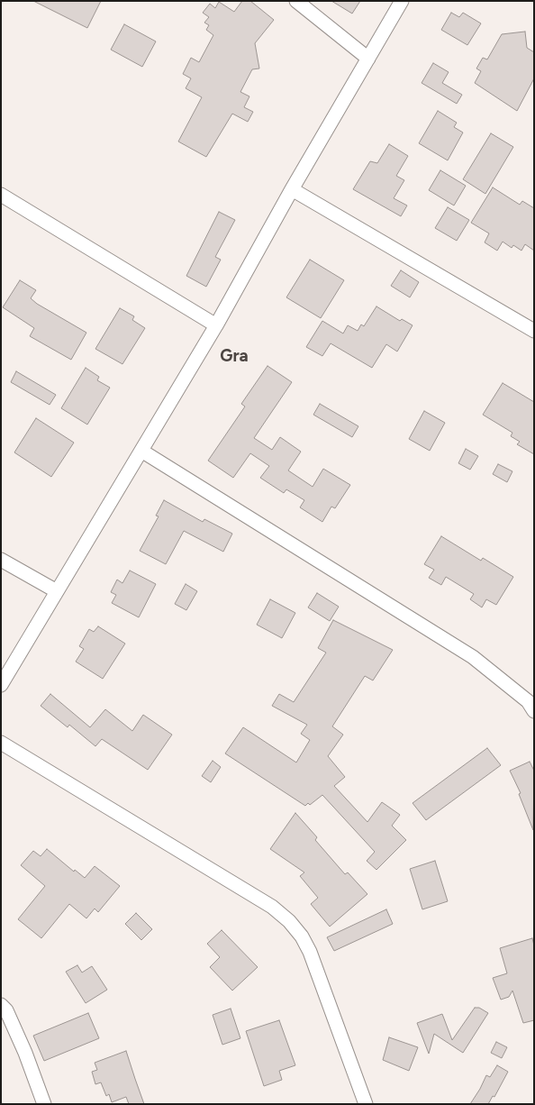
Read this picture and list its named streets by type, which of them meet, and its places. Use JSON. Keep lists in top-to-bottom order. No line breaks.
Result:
{"districts":["Gra"]}
